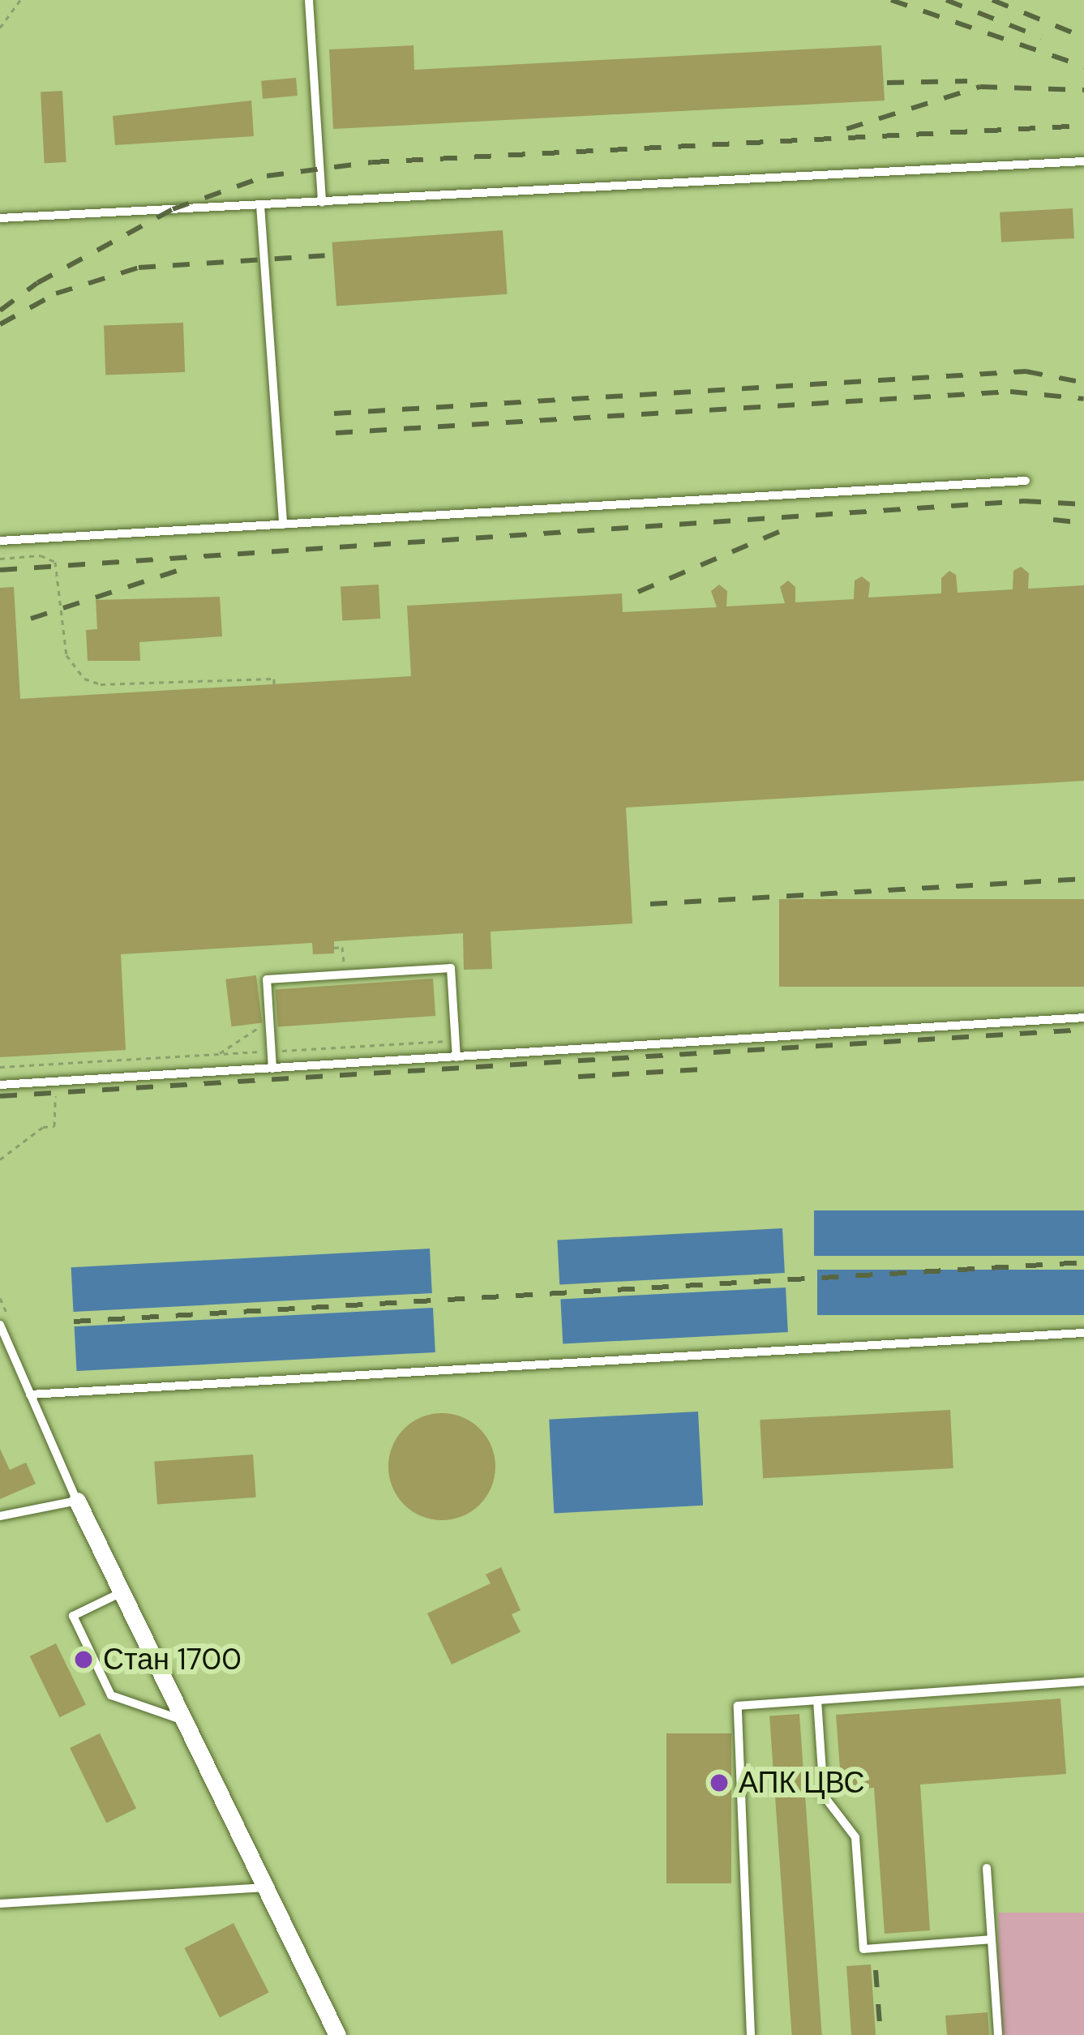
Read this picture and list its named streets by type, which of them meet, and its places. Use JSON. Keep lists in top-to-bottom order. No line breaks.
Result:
{"places":["Стан 1700","АПК ЦВС"]}
